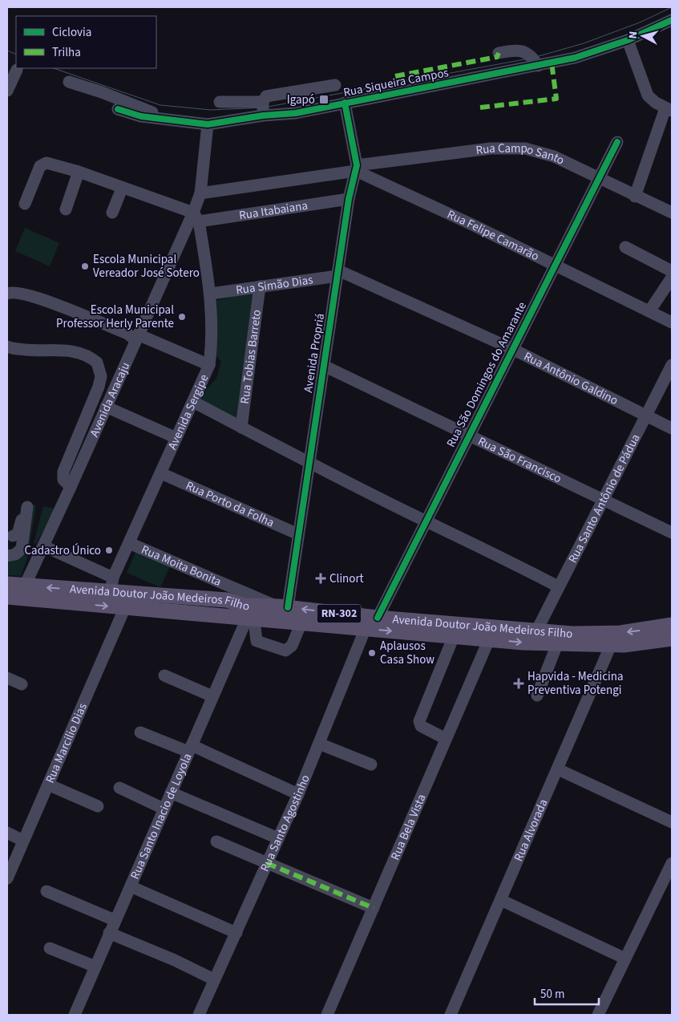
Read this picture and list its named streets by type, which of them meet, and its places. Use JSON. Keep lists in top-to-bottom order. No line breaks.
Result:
{"streets":{"main road":["Avenida Doutor João Medeiros Filho","RN-302"],"street":["Rua Siqueira Campos","Rua Campo Santo","Rua Itabaiana","Rua Felipe Camarão","Rua Simão Dias","Avenida Propriá","Rua Tobias Barreto","Rua São Domingos do Amarante","Rua Antônio Galdino","Avenida Aracaju","Avenida Sergipe","Rua São Francisco","Rua Santo Antônio de Pádua","Rua Porto da Folha","Rua Moita Bonita","Rua Marcilio Dias","Rua Santo Inacio de Loyola","Rua Santo Agostinho","Rua Bela Vista","Rua Alvorada"]},"crossings":[["Rua Siqueira Campos","Avenida Propriá"],["Rua Siqueira Campos","Avenida Aracaju"],["Rua Campo Santo","Rua Felipe Camarão"],["Rua Campo Santo","Avenida Propriá"],["Rua Campo Santo","Rua São Domingos do Amarante"],["Rua Campo Santo","Avenida Aracaju"],["Rua Itabaiana","Avenida Propriá"],["Rua Itabaiana","Avenida Aracaju"],["Rua Itabaiana","Avenida Sergipe"],["Rua Felipe Camarão","Avenida Propriá"],["Rua Felipe Camarão","Rua São Domingos do Amarante"],["Rua Simão Dias","Avenida Propriá"],["Rua Simão Dias","Rua Tobias Barreto"],["Rua Simão Dias","Rua Antônio Galdino"],["Rua Simão Dias","Avenida Sergipe"],["Avenida Propriá","Rua Antônio Galdino"],["Avenida Propriá","Rua São Francisco"],["Avenida Propriá","Rua Porto da Folha"],["Avenida Propriá","Rua Moita Bonita"],["Avenida Propriá","Avenida Doutor João Medeiros Filho"],["Rua São Domingos do Amarante","Rua Antônio Galdino"],["Rua São Domingos do Amarante","Rua São Francisco"],["Rua São Domingos do Amarante","Avenida Doutor João Medeiros Filho"],["Rua Antônio Galdino","Rua Santo Antônio de Pádua"],["Avenida Aracaju","Avenida Sergipe"],["Avenida Aracaju","Avenida Doutor João Medeiros Filho"],["Avenida Sergipe","Rua Porto da Folha"],["Avenida Sergipe","Rua Moita Bonita"],["Avenida Sergipe","Avenida Doutor João Medeiros Filho"],["Rua São Francisco","Rua Santo Antônio de Pádua"],["Rua Santo Antônio de Pádua","Avenida Doutor João Medeiros Filho"],["Rua Moita Bonita","Avenida Doutor João Medeiros Filho"],["Avenida Doutor João Medeiros Filho","Rua Marcilio Dias"],["Avenida Doutor João Medeiros Filho","Rua Santo Inacio de Loyola"],["Avenida Doutor João Medeiros Filho","Rua Santo Agostinho"],["Avenida Doutor João Medeiros Filho","Rua Bela Vista"],["Avenida Doutor João Medeiros Filho","Rua Alvorada"]],"places":{"transit":["Igapó"],"other":["Escola Municipal Vereador José Sotero","Escola Municipal Professor Herly Parente","Cadastro Único","Aplausos Casa Show"],"health":["Clinort","Hapvida - Medicina Preventiva Potengi"]},"legend":["Ciclovia","Trilha"],"scale_bar":"50 m","north":"left"}
